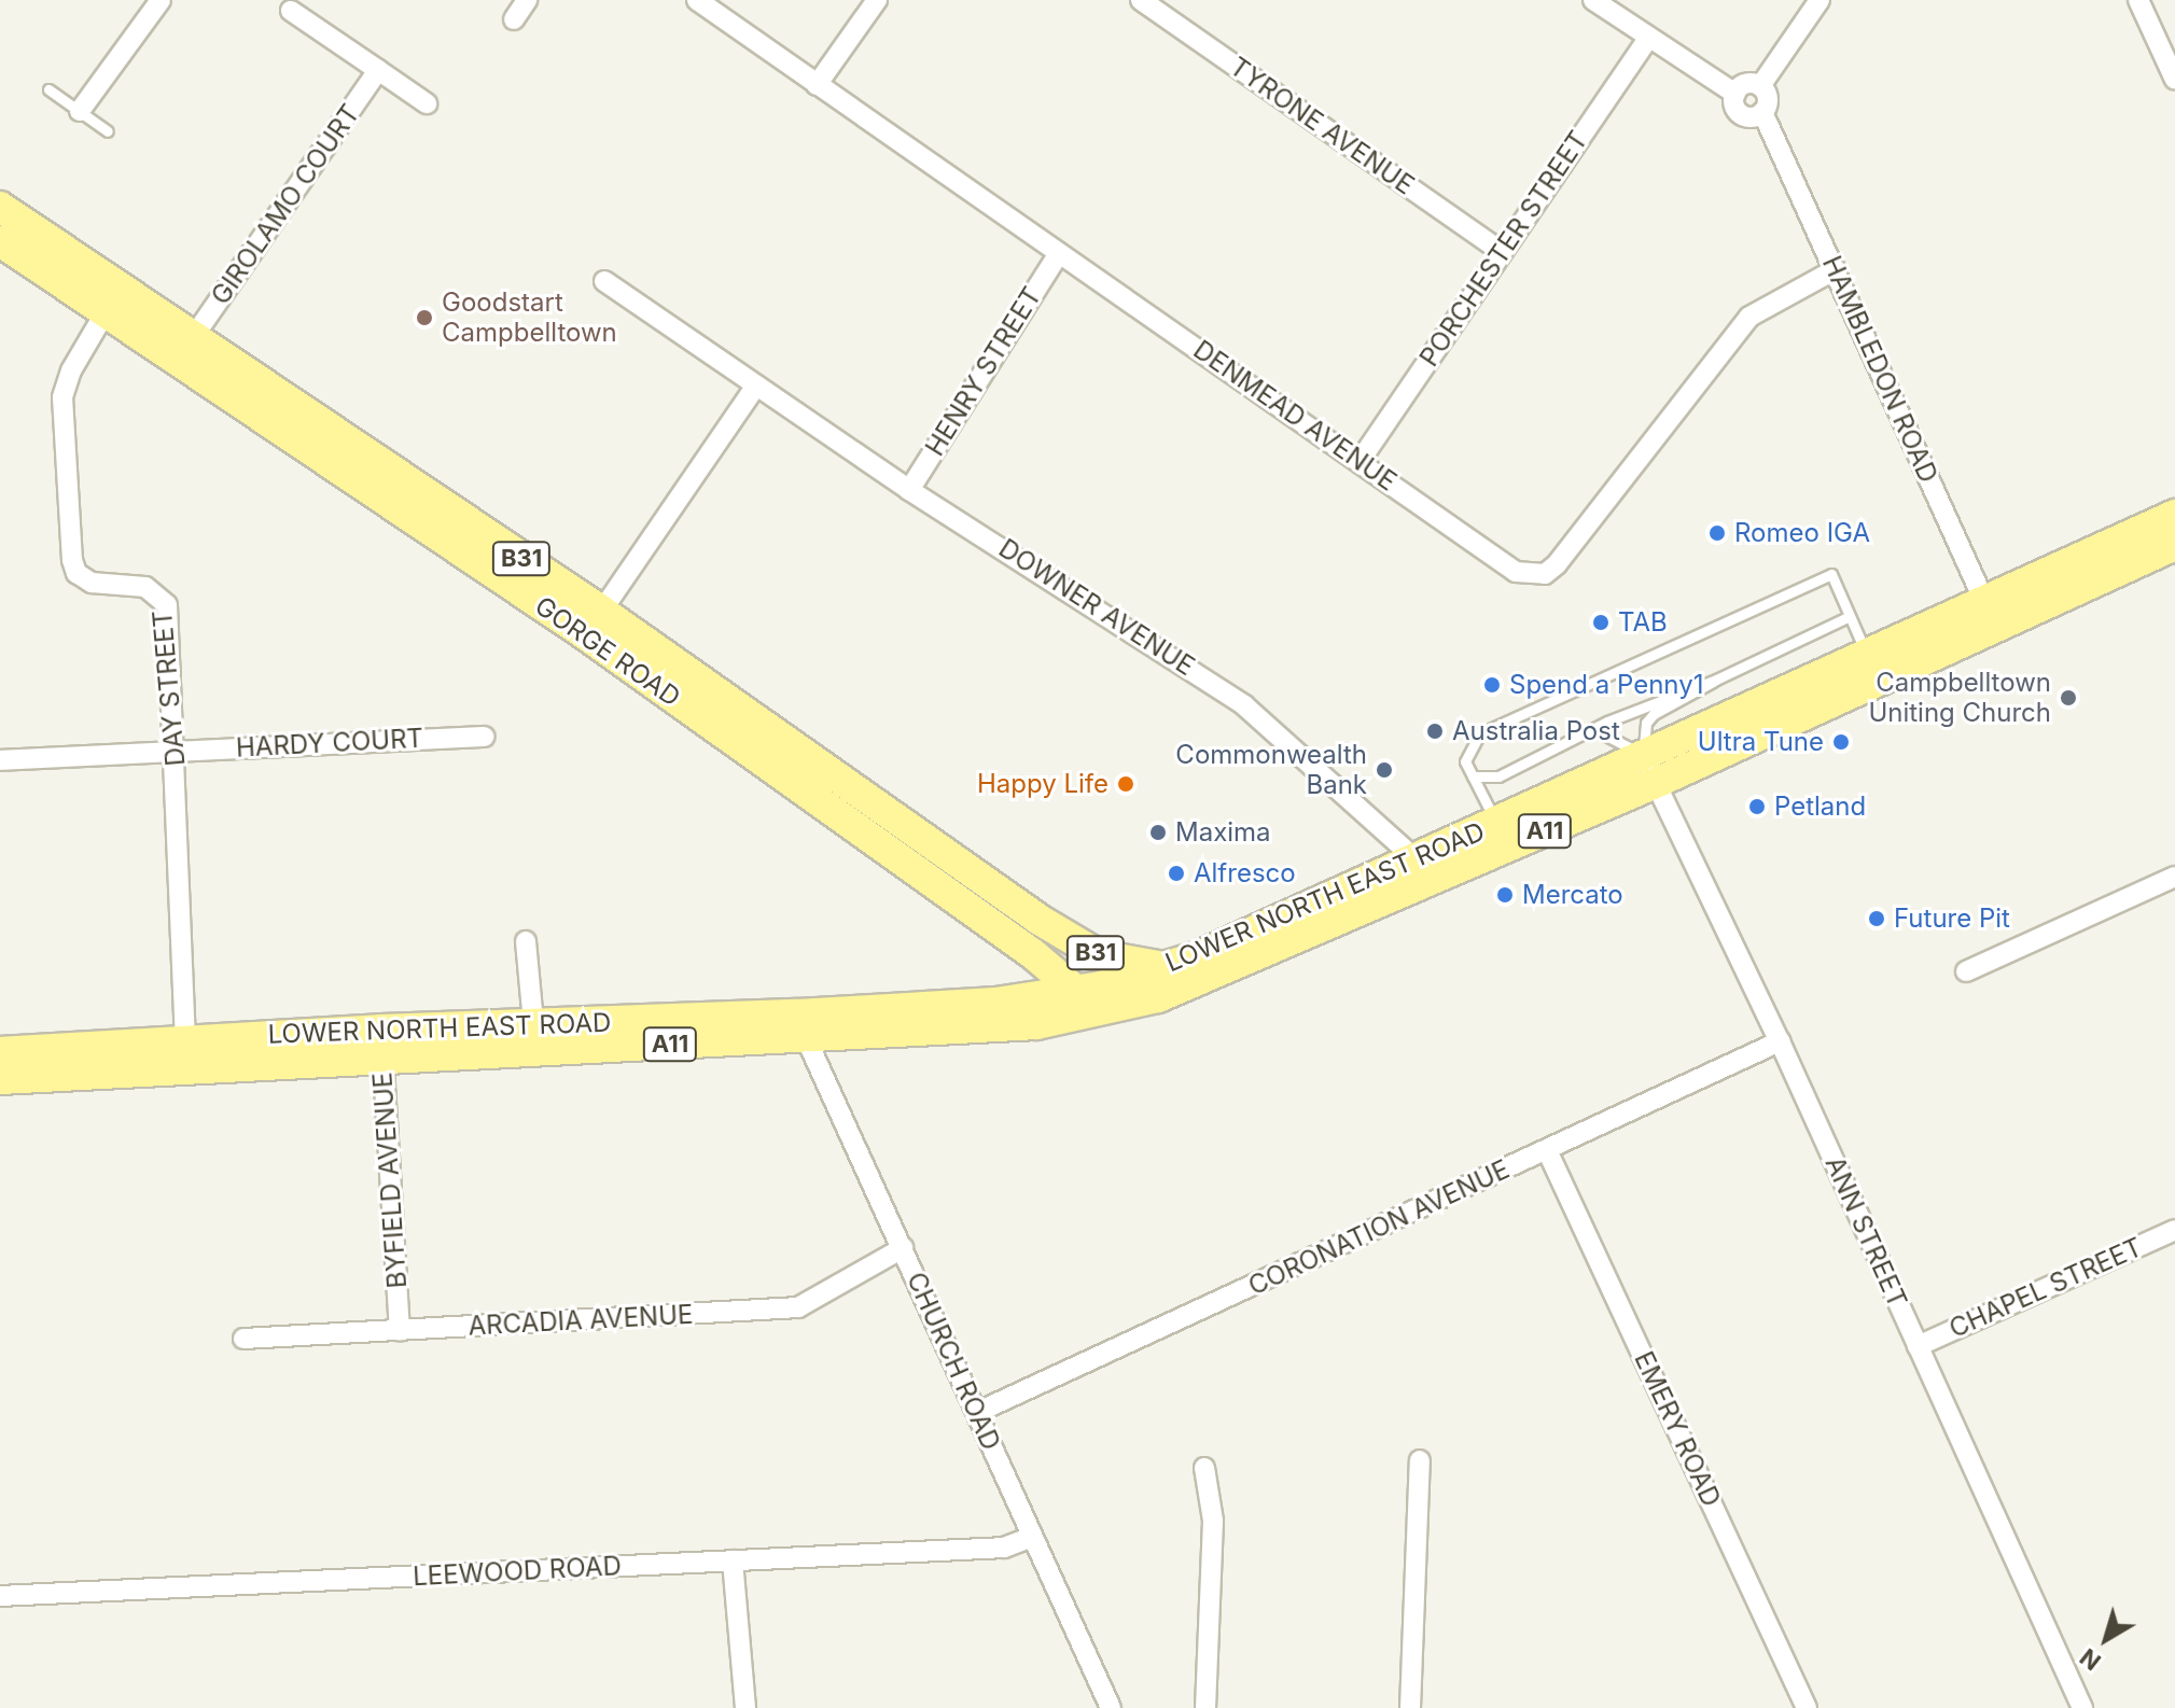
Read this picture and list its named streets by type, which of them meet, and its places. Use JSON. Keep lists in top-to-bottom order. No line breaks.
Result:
{"streets":{"main road":["B31","GORGE ROAD","A11","LOWER NORTH EAST ROAD"],"street":["TYRONE AVENUE","GIROLAMO COURT","PORCHESTER STREET","HAMBLEDON ROAD","HENRY STREET","DENMEAD AVENUE","DOWNER AVENUE","DAY STREET","HARDY COURT","BYFIELD AVENUE","CORONATION AVENUE","ANN STREET","CHAPEL STREET","ARCADIA AVENUE","CHURCH ROAD","EMERY ROAD","LEEWOOD ROAD"]},"crossings":[["TYRONE AVENUE","PORCHESTER STREET"],["GIROLAMO COURT","GORGE ROAD"],["PORCHESTER STREET","DENMEAD AVENUE"],["HAMBLEDON ROAD","DENMEAD AVENUE"],["HAMBLEDON ROAD","LOWER NORTH EAST ROAD"],["HENRY STREET","DENMEAD AVENUE"],["HENRY STREET","DOWNER AVENUE"],["DOWNER AVENUE","LOWER NORTH EAST ROAD"],["GORGE ROAD","DAY STREET"],["GORGE ROAD","LOWER NORTH EAST ROAD"],["DAY STREET","HARDY COURT"],["DAY STREET","LOWER NORTH EAST ROAD"],["LOWER NORTH EAST ROAD","BYFIELD AVENUE"],["LOWER NORTH EAST ROAD","ANN STREET"],["LOWER NORTH EAST ROAD","CHURCH ROAD"],["BYFIELD AVENUE","ARCADIA AVENUE"],["CORONATION AVENUE","ANN STREET"],["CORONATION AVENUE","CHURCH ROAD"],["CORONATION AVENUE","EMERY ROAD"],["ANN STREET","CHAPEL STREET"],["ARCADIA AVENUE","CHURCH ROAD"],["CHURCH ROAD","LEEWOOD ROAD"]],"places":["Goodstart Campbelltown","Romeo IGA","TAB","Spend a Penny1","Campbelltown Uniting Church","Australia Post","Ultra Tune","Commonwealth Bank","Happy Life","Petland","Maxima","Alfresco","Mercato","Future Pit"],"north":"bottom left"}
